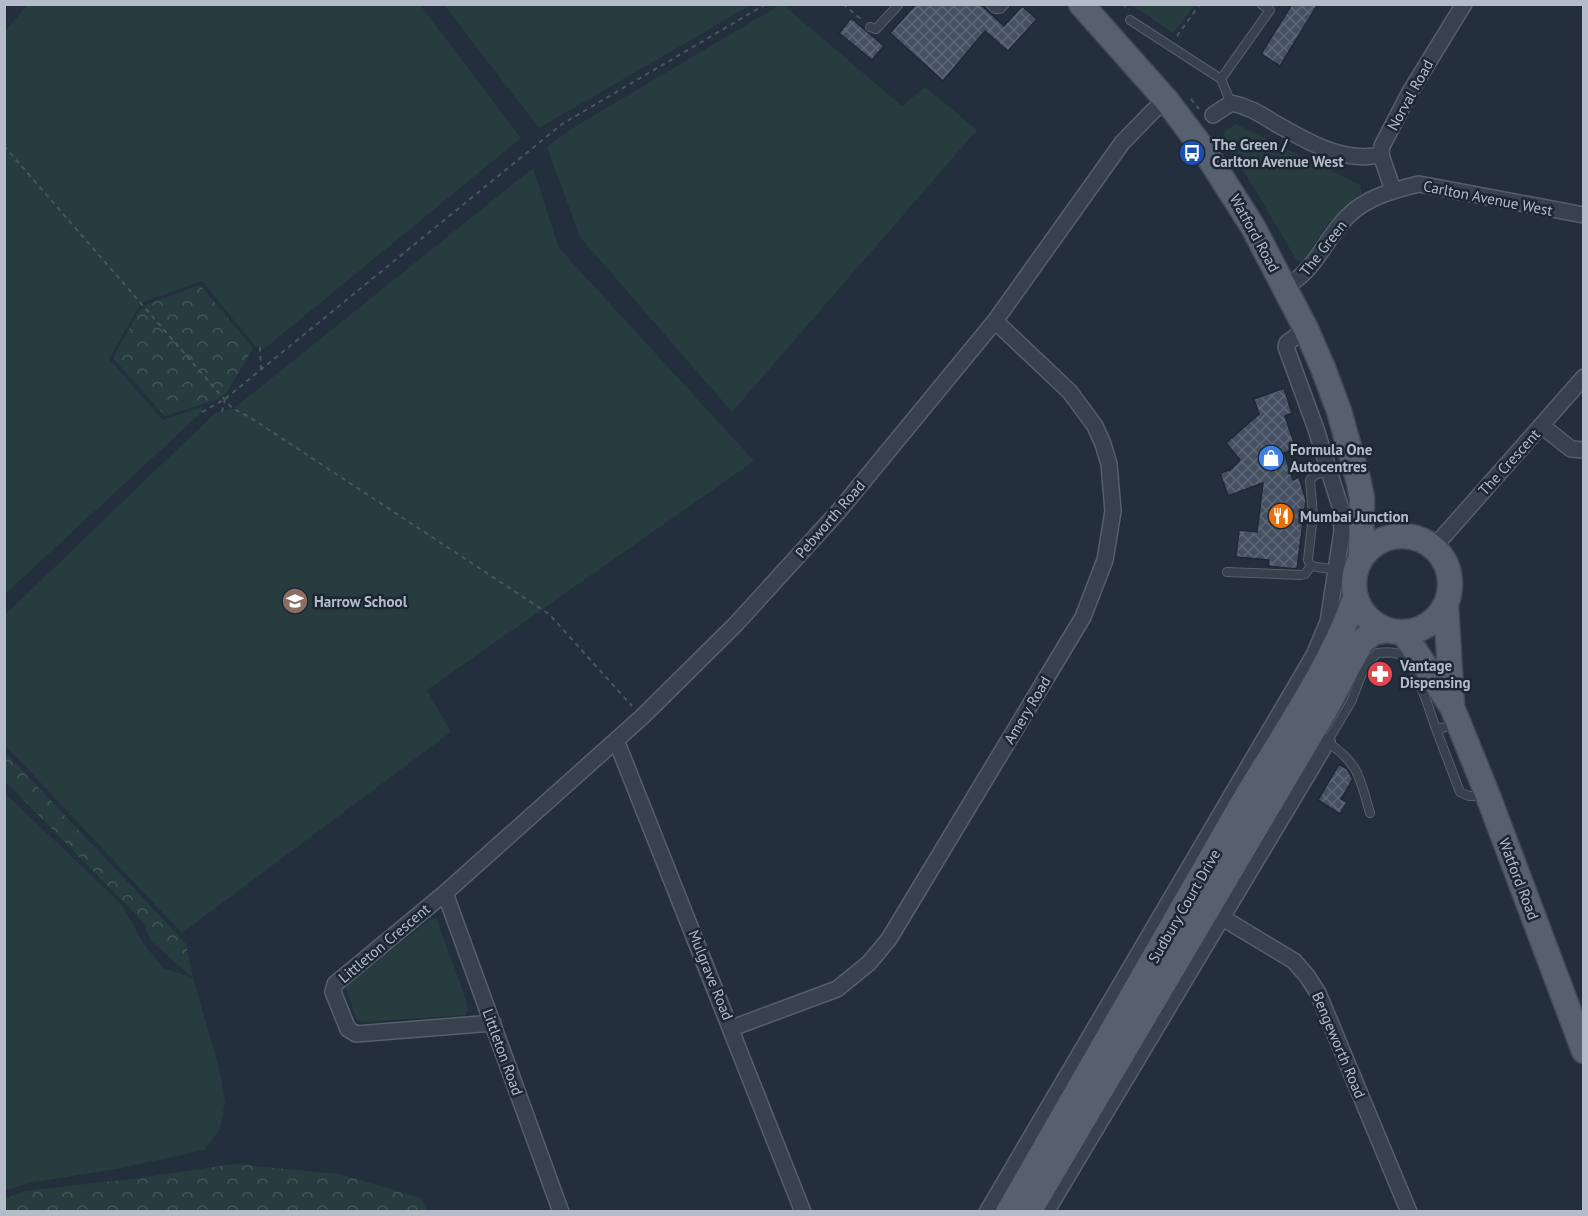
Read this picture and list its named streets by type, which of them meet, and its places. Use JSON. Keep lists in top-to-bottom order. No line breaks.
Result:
{"streets":{"main road":["Watford Road","Sudbury Court Drive"],"street":["Norval Road","Carlton Avenue West","The Green","The Crescent","Pebworth Road","Amery Road","Littleton Crescent","Mulgrave Road","Bengeworth Road","Littleton Road"]},"crossings":[["Carlton Avenue West","The Green"],["Watford Road","The Green"],["Watford Road","The Crescent"],["Watford Road","Pebworth Road"],["Watford Road","Sudbury Court Drive"],["The Crescent","Sudbury Court Drive"],["Pebworth Road","Amery Road"],["Pebworth Road","Littleton Crescent"],["Pebworth Road","Mulgrave Road"],["Pebworth Road","Littleton Road"],["Amery Road","Mulgrave Road"],["Sudbury Court Drive","Bengeworth Road"],["Littleton Crescent","Littleton Road"]],"places":{"bus stop":["The Green / Carlton Avenue West"],"shop":["Formula One Autocentres"],"restaurant":["Mumbai Junction"],"school or university":["Harrow School"],"pharmacy":["Vantage Dispensing"]}}
